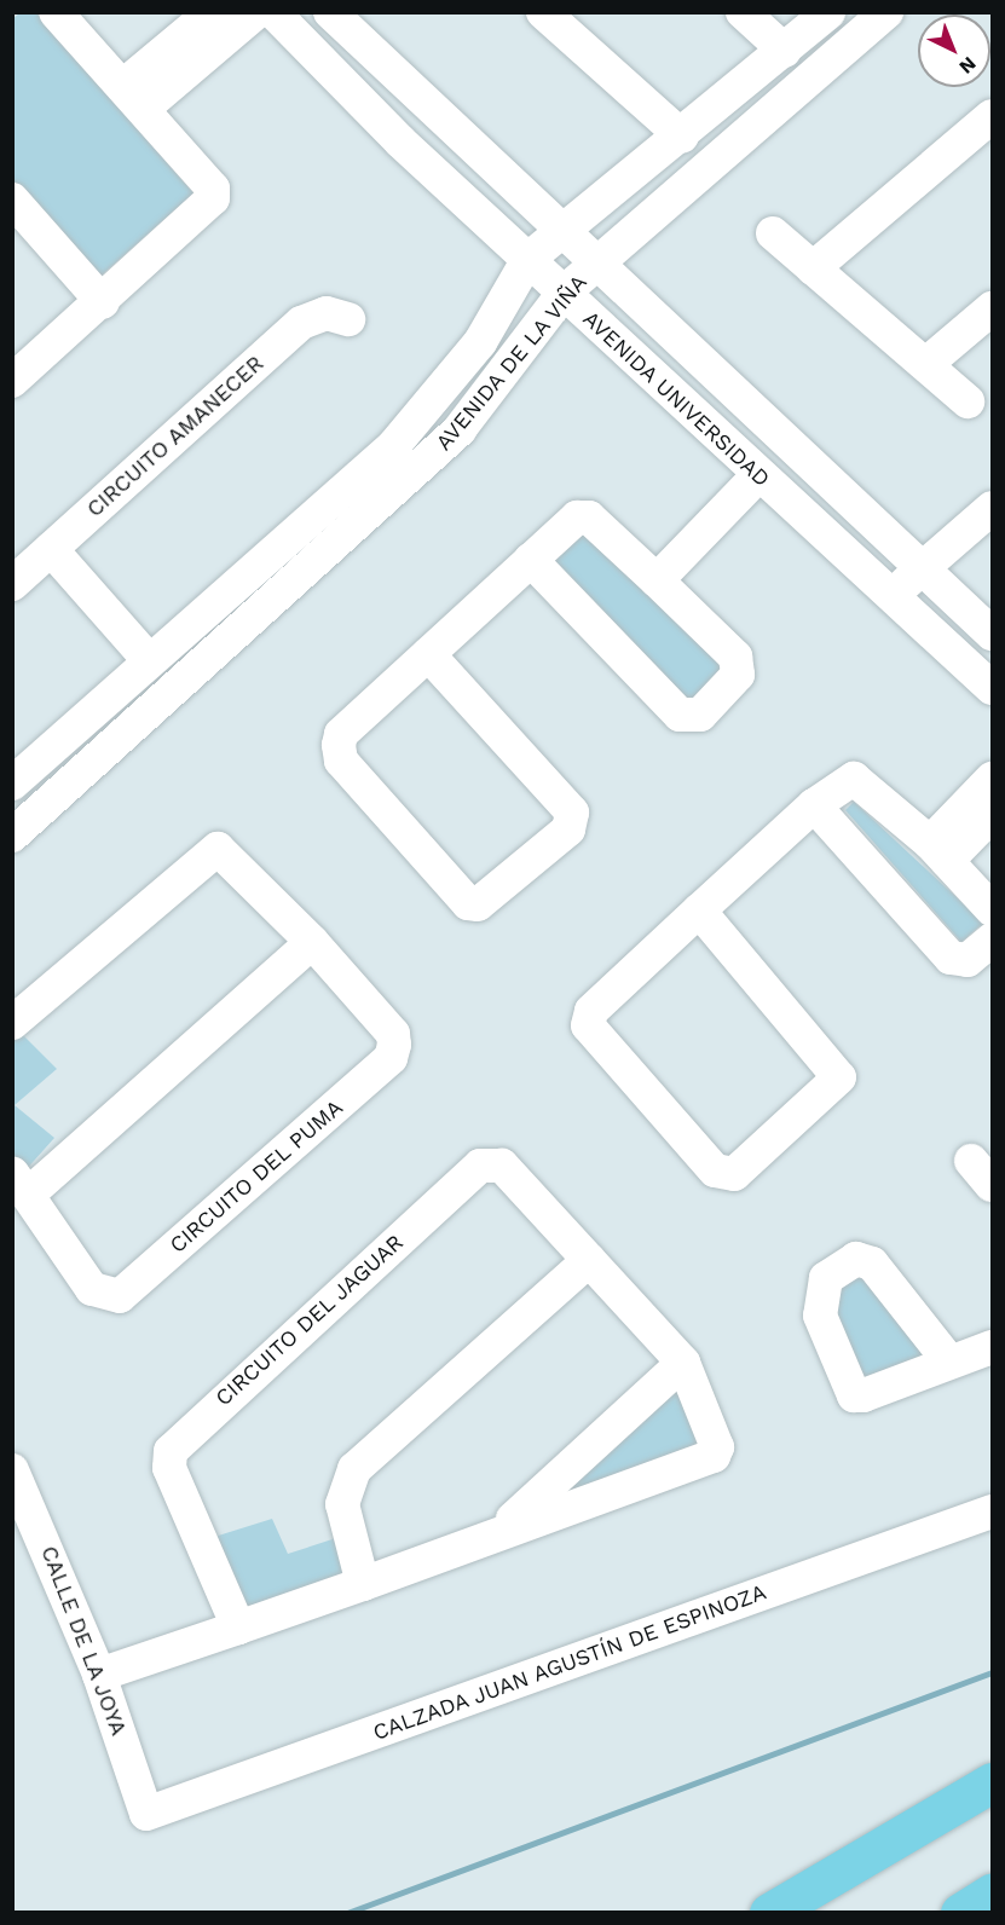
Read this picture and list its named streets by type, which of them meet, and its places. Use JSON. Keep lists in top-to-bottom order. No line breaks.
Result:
{"streets":{"street":["AVENIDA DE LA VIÑA","AVENIDA UNIVERSIDAD","CIRCUITO AMANECER","CIRCUITO DEL PUMA","CIRCUITO DEL JAGUAR","CALLE DE LA JOYA","CALZADA JUAN AGUSTÍN DE ESPINOZA"]},"crossings":[["AVENIDA DE LA VIÑA","AVENIDA UNIVERSIDAD"],["CIRCUITO DEL JAGUAR","CALLE DE LA JOYA"],["CALLE DE LA JOYA","CALZADA JUAN AGUSTÍN DE ESPINOZA"]],"north":"bottom right"}
